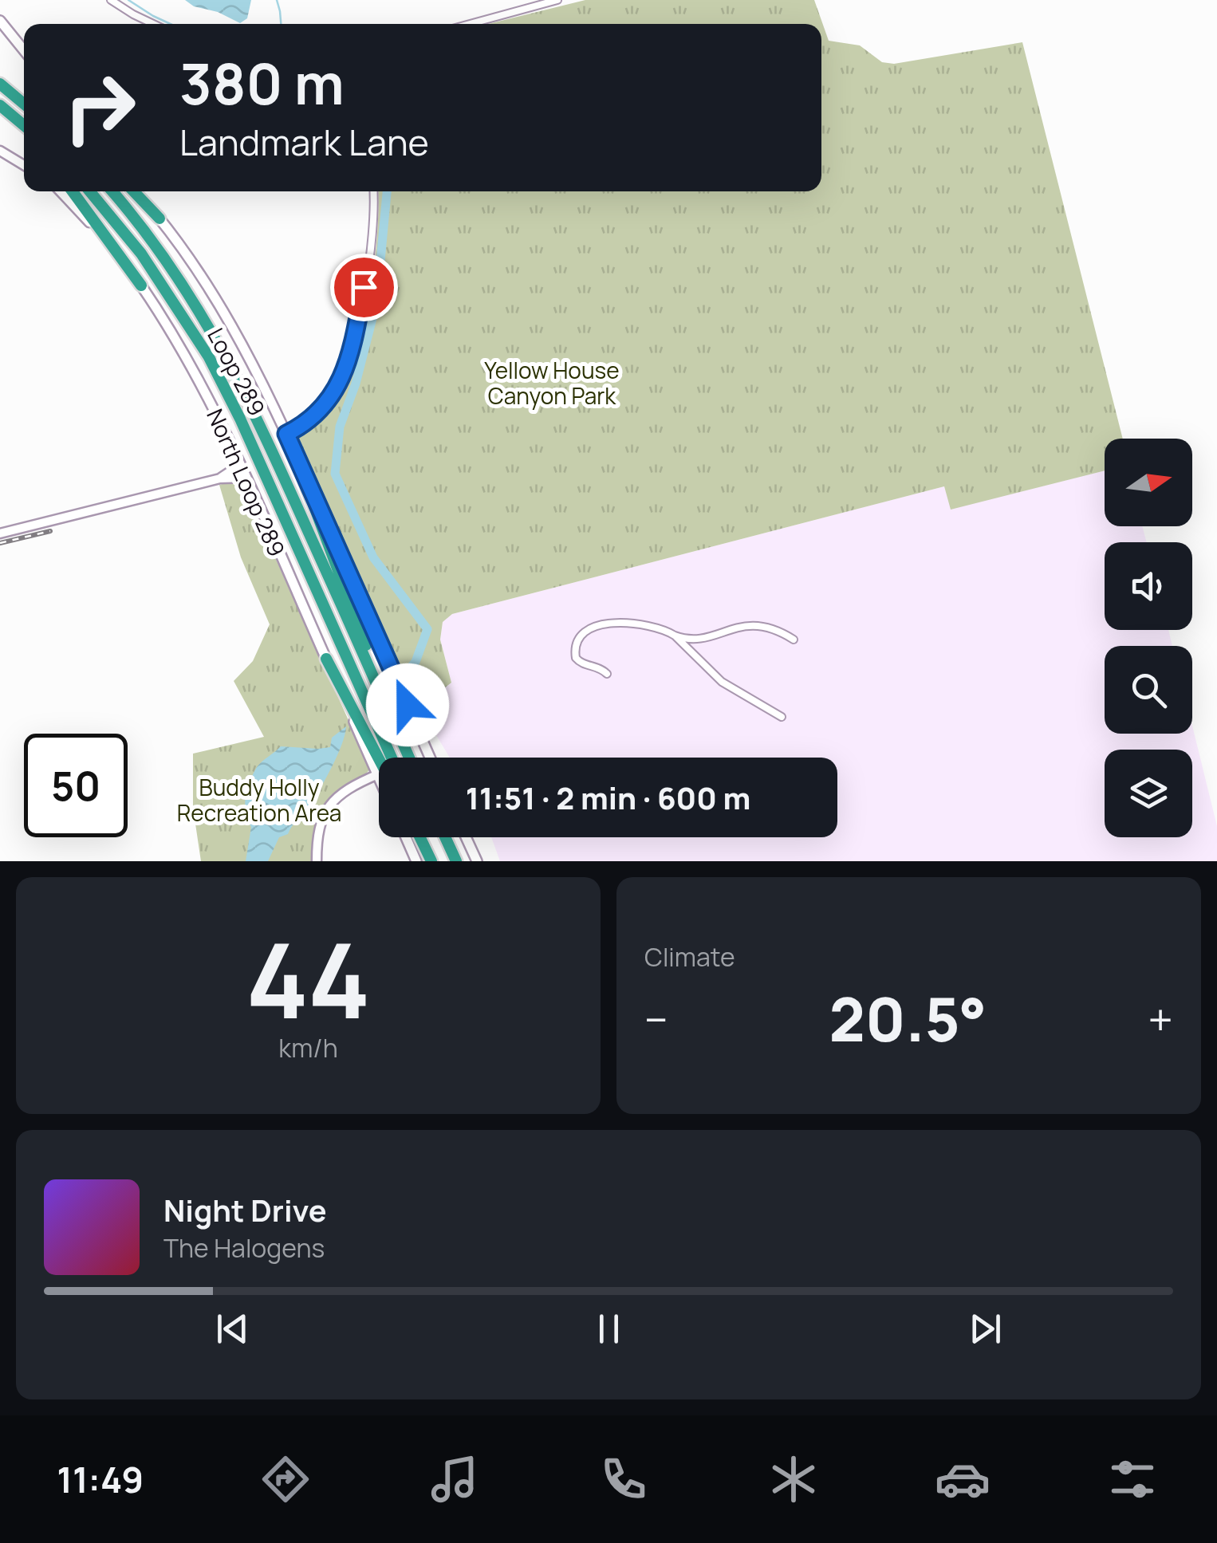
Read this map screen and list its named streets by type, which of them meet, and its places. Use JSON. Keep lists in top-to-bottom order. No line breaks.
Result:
{"streets":{"highway":["Loop 289"],"main road":["North Loop 289"]},"parks":["Yellow House Canyon Park","Buddy Holly Recreation Area"],"north":"right","page":{"turn":["380 m","Landmark Lane"],"limit":"50","trip":"11:51 · 2 min · 600 m","tile":[["44","km/h"],"Climate"],"heat":["−","20.5°","+"],"song":["Night Drive","The Halogens"],"tabs":"11:49"}}
